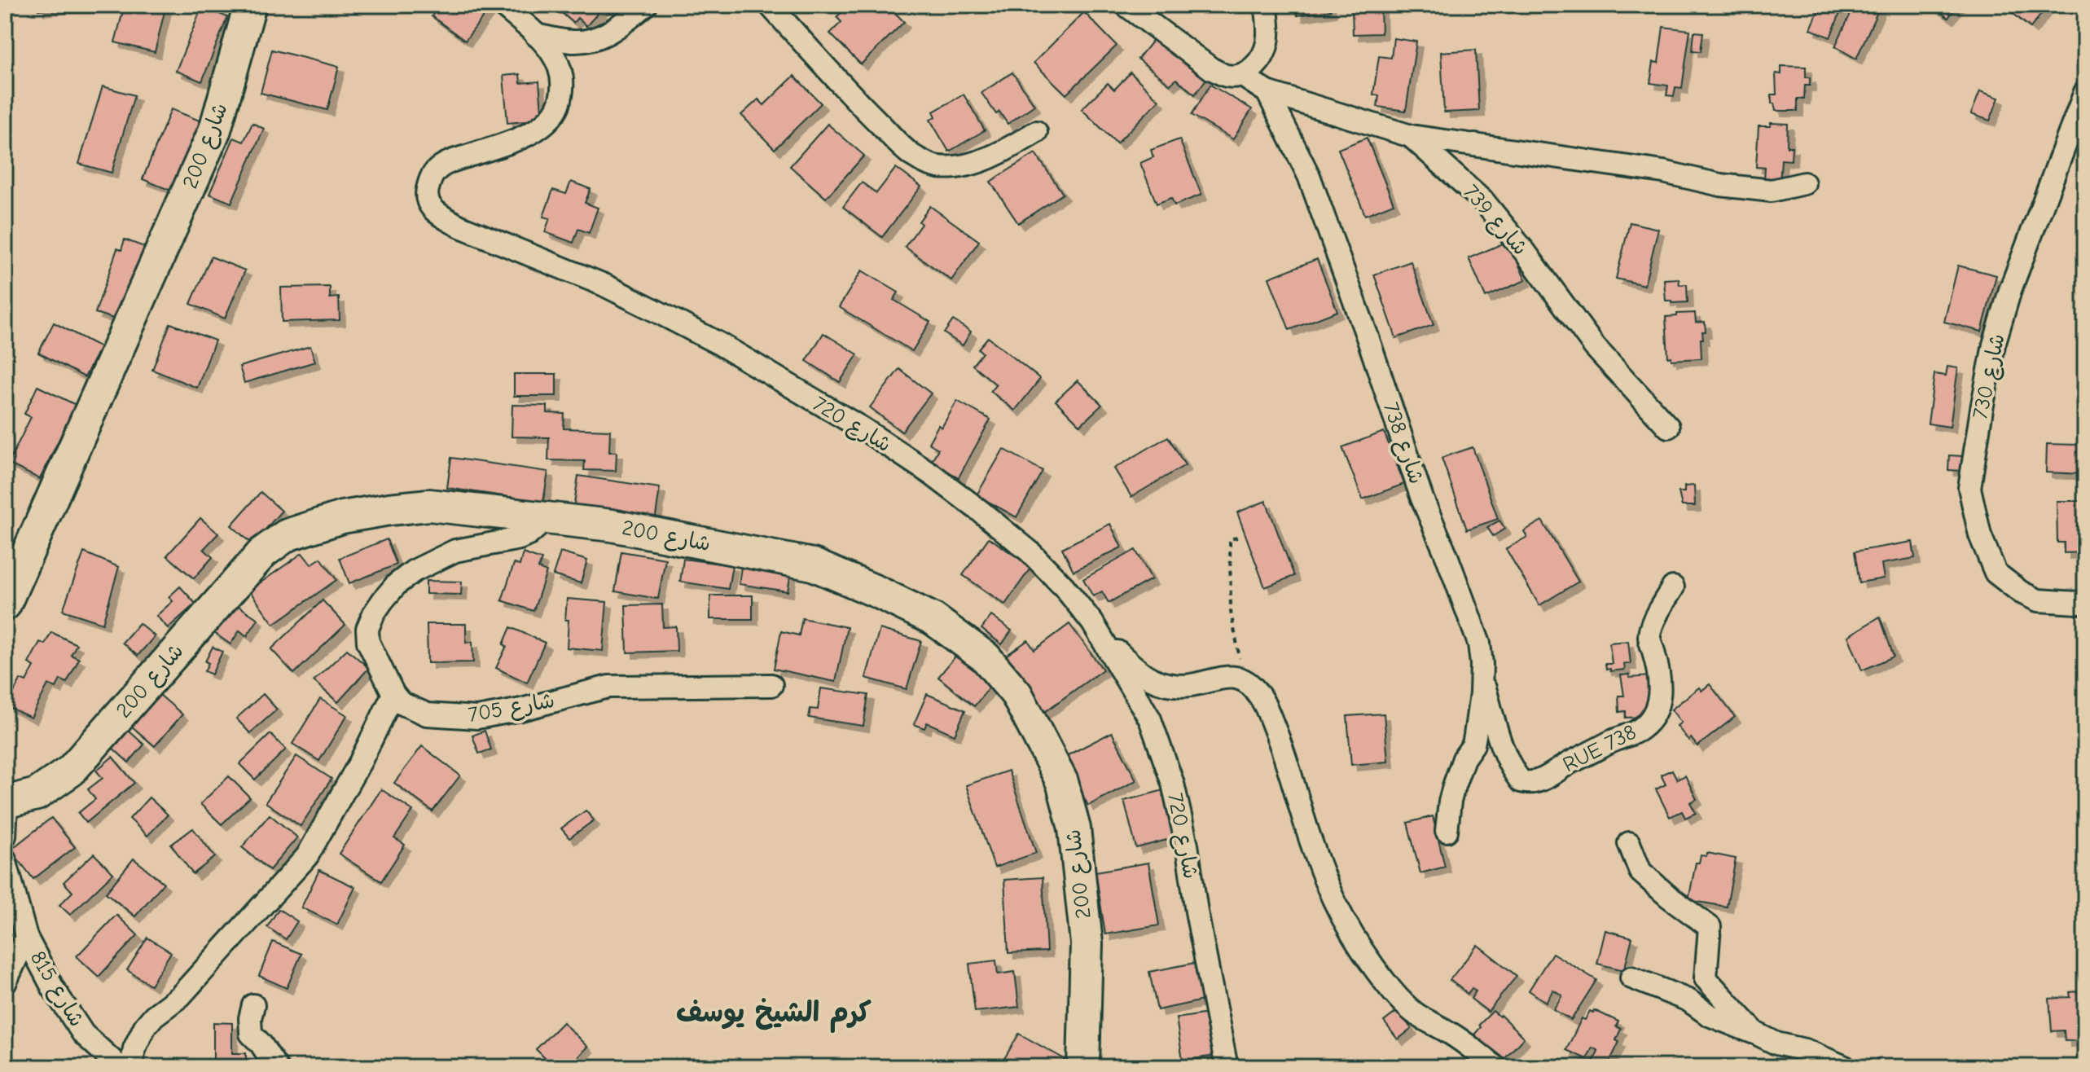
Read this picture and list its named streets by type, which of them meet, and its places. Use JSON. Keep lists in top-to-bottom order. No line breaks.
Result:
{"streets":{"main road":["شارع 200"],"street":["شارع 739","شارع 730","شارع 720","شارع 738","شارع 705","RUE 738","شارع 815"]},"crossings":[["شارع 739","شارع 738"],["شارع 738","RUE 738"]],"districts":["كرم الشيخ يوسف"]}
